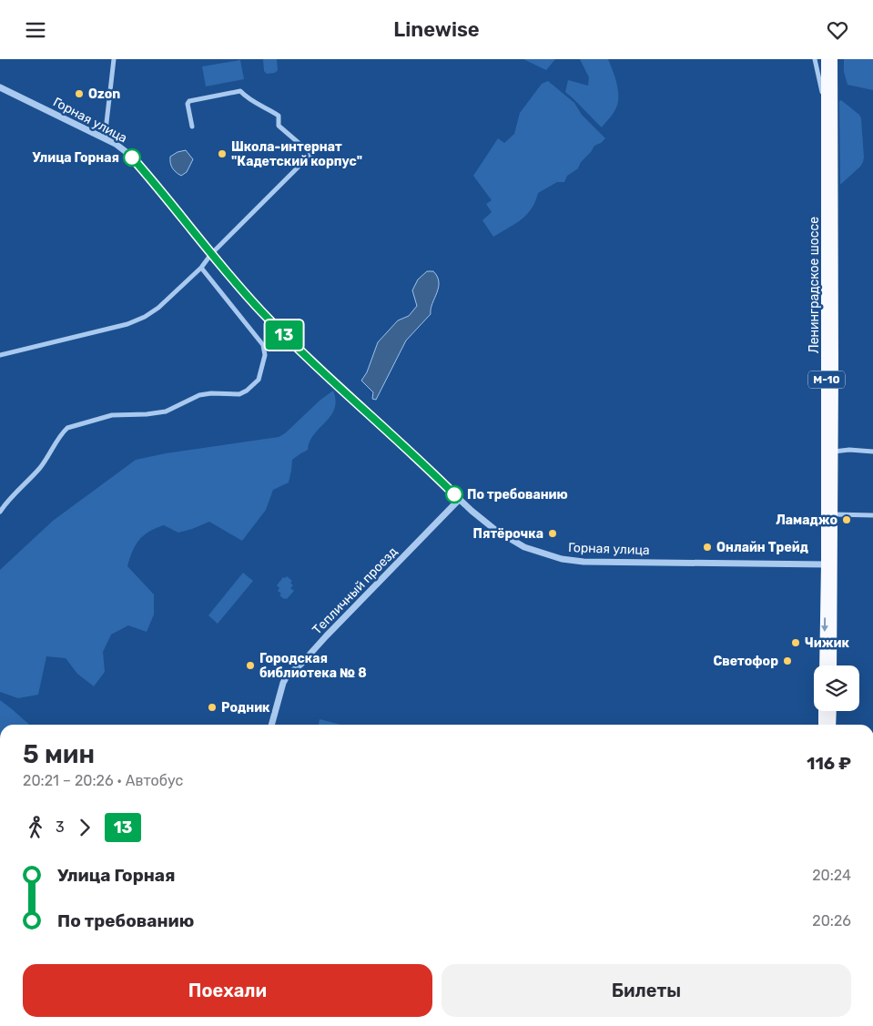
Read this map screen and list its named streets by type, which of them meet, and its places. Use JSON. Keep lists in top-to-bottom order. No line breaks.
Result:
{"streets":{"highway":["Ленинградское шоссе","М-10"],"street":["Горная улица","Тепличный проезд"]},"crossings":[["Горная улица","Ленинградское шоссе"],["Горная улица","Тепличный проезд"]],"places":["Ozon","Школа-интернат \"Кадетский корпус\"","Улица Горная","По требованию","Ламаджо","Пятёрочка","Онлайн Трейд","Чижик","Светофор","Городская библиотека № 8","Родник"],"lines":["bus line 13"],"page":{"header":"Linewise","on_map":"13","heading":["5 мин","20:21 – 20:26 · Автобус","116 ₽"],"legs":["3","13"],"list":[{"name":"Улица Горная","value":"20:24"},{"name":"По требованию","value":"20:26"}],"buttons":["Поехали","Билеты"]}}
